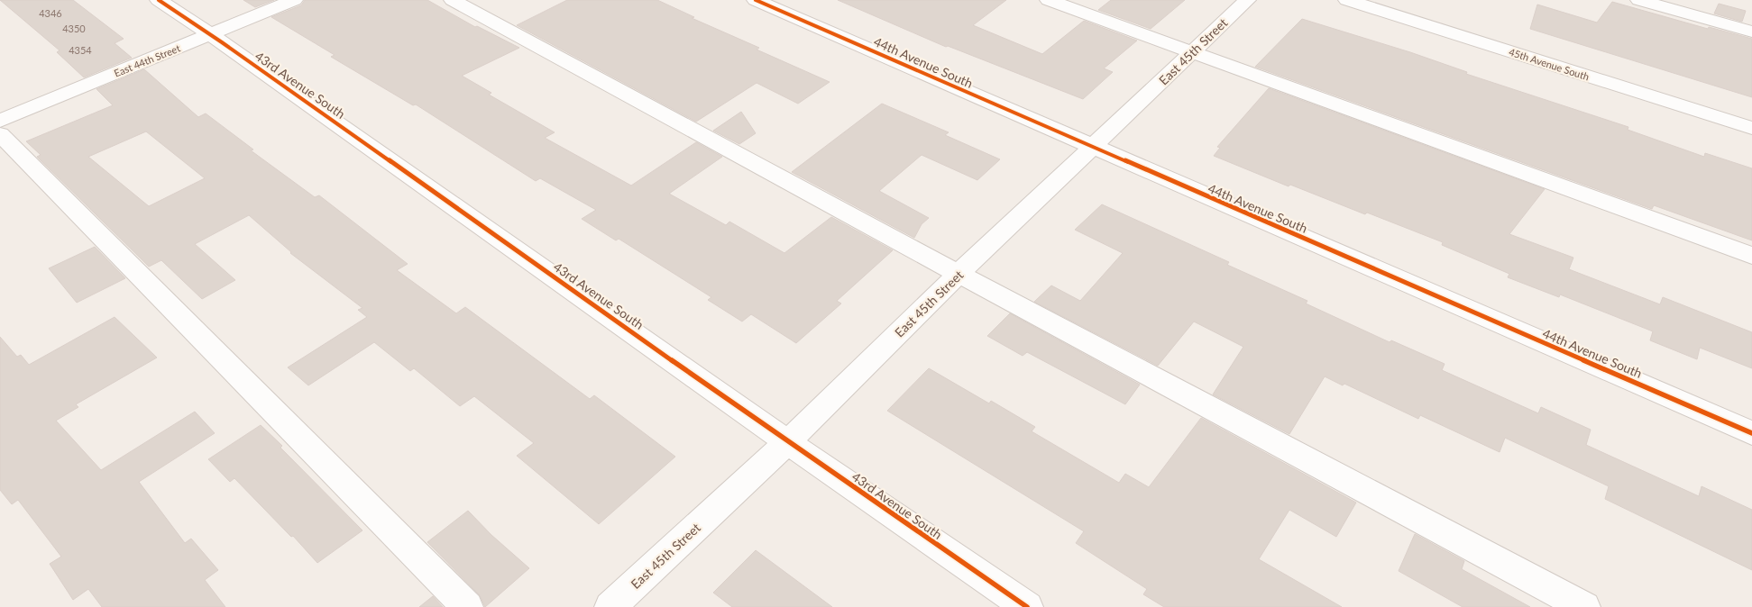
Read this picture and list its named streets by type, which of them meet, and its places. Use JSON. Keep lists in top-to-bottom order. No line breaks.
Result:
{"streets":{"street":["East 45th Street","East 44th Street","44th Avenue South","45th Avenue South","43rd Avenue South"]},"crossings":[["East 45th Street","44th Avenue South"],["East 45th Street","43rd Avenue South"],["East 44th Street","43rd Avenue South"]],"house_numbers":["4346","4350","4354"]}
